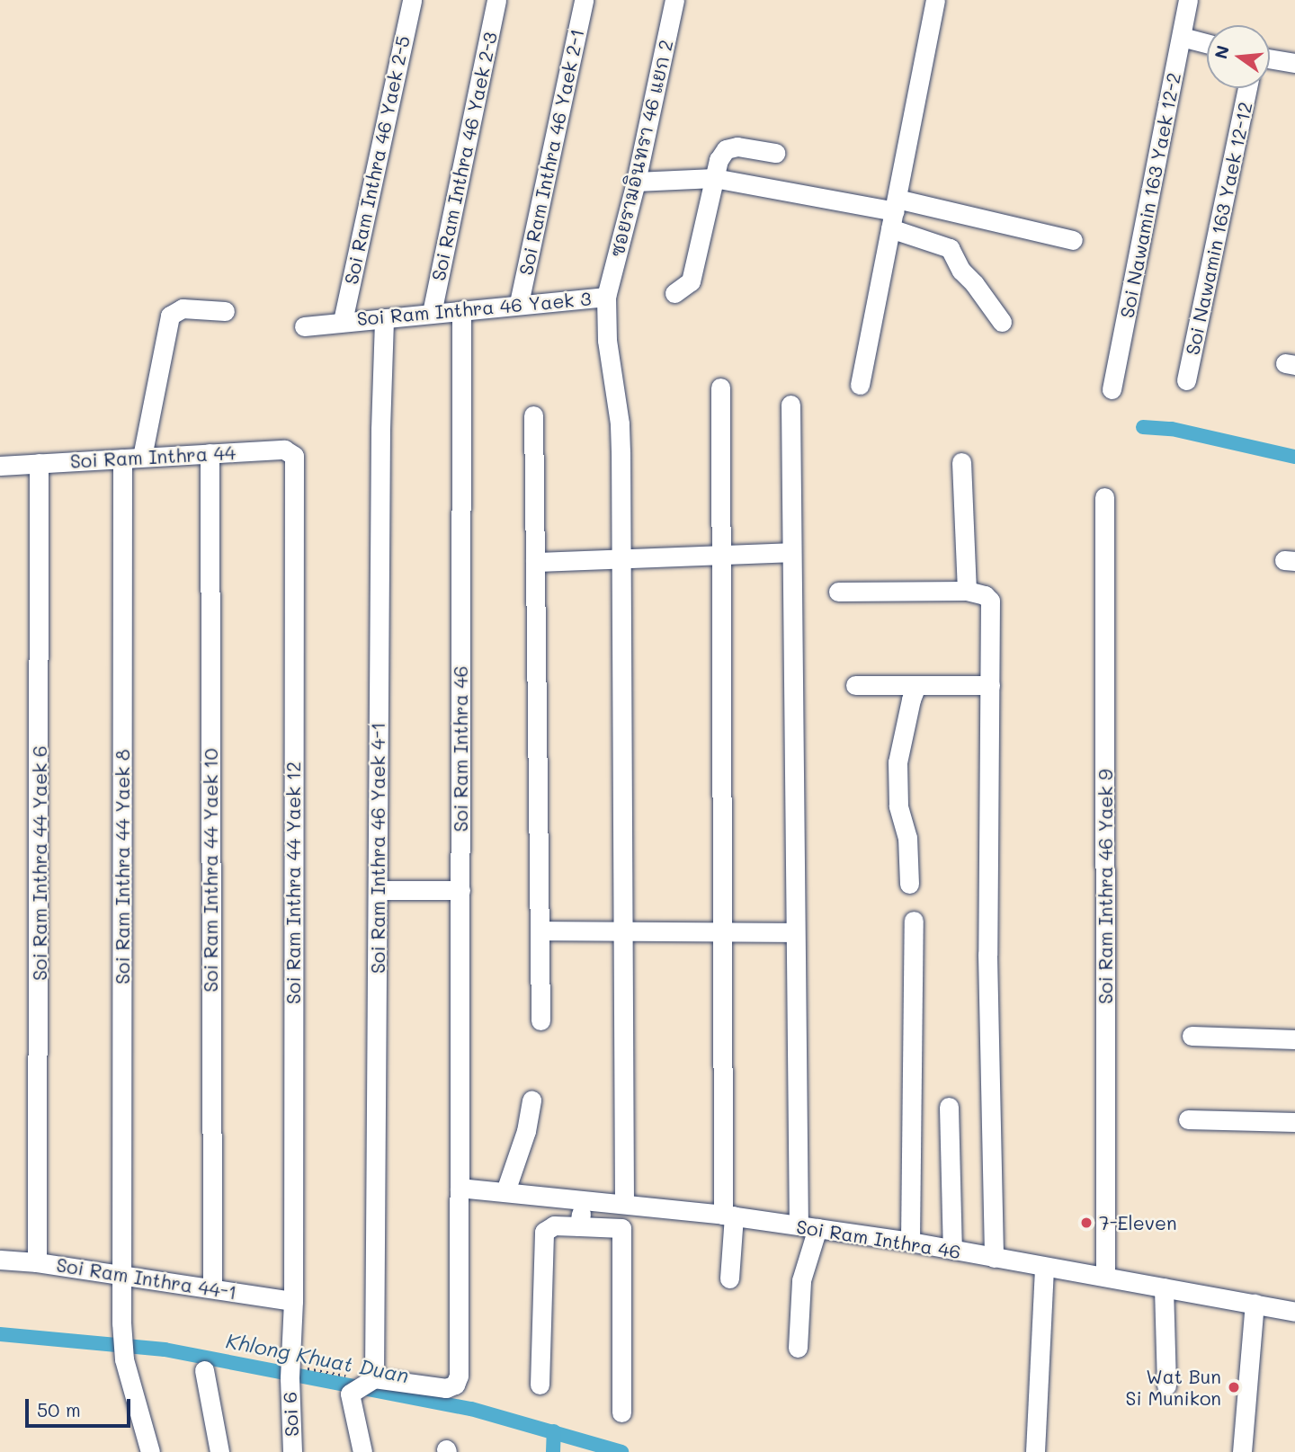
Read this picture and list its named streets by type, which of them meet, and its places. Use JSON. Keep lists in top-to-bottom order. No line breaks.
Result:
{"streets":{"street":["ซอยรามอินทรา 46 แยก 2","Soi Ram Inthra 46 Yaek 2-1","Soi Ram Inthra 46 Yaek 2-3","Soi Ram Inthra 46 Yaek 2-5","Soi Nawamin 163 Yaek 12-2","Soi Nawamin 163 Yaek 12-12","Soi Ram Inthra 46 Yaek 3","Soi Ram Inthra 44","Soi Ram Inthra 46","Soi Ram Inthra 46 Yaek 4-1","Soi Ram Inthra 44 Yaek 6","Soi Ram Inthra 44 Yaek 8","Soi Ram Inthra 44 Yaek 10","Soi Ram Inthra 44 Yaek 12","Soi Ram Inthra 46 Yaek 9","Soi Ram Inthra 44-1","Soi 6"]},"crossings":[["ซอยรามอินทรา 46 แยก 2","Soi Ram Inthra 46 Yaek 3"],["ซอยรามอินทรา 46 แยก 2","Soi Ram Inthra 46"],["Soi Ram Inthra 46 Yaek 2-1","Soi Ram Inthra 46 Yaek 3"],["Soi Ram Inthra 46 Yaek 2-3","Soi Ram Inthra 46 Yaek 3"],["Soi Ram Inthra 46 Yaek 2-5","Soi Ram Inthra 46 Yaek 3"],["Soi Ram Inthra 46 Yaek 3","Soi Ram Inthra 46"],["Soi Ram Inthra 46 Yaek 3","Soi Ram Inthra 46 Yaek 4-1"],["Soi Ram Inthra 44","Soi Ram Inthra 44 Yaek 6"],["Soi Ram Inthra 44","Soi Ram Inthra 44 Yaek 8"],["Soi Ram Inthra 44","Soi Ram Inthra 44 Yaek 10"],["Soi Ram Inthra 44","Soi Ram Inthra 44 Yaek 12"],["Soi Ram Inthra 46","Soi Ram Inthra 46 Yaek 4-1"],["Soi Ram Inthra 46","Soi Ram Inthra 46 Yaek 9"],["Soi Ram Inthra 44 Yaek 6","Soi Ram Inthra 44-1"],["Soi Ram Inthra 44 Yaek 8","Soi Ram Inthra 44-1"],["Soi Ram Inthra 44 Yaek 10","Soi Ram Inthra 44-1"],["Soi Ram Inthra 44 Yaek 12","Soi Ram Inthra 44-1"],["Soi Ram Inthra 44 Yaek 12","Soi 6"],["Soi Ram Inthra 44-1","Soi 6"]],"water":["Khlong Khuat Duan"],"places":["7-Eleven","Wat Bun Si Munikon"],"scale_bar":"50 m","north":"left"}
